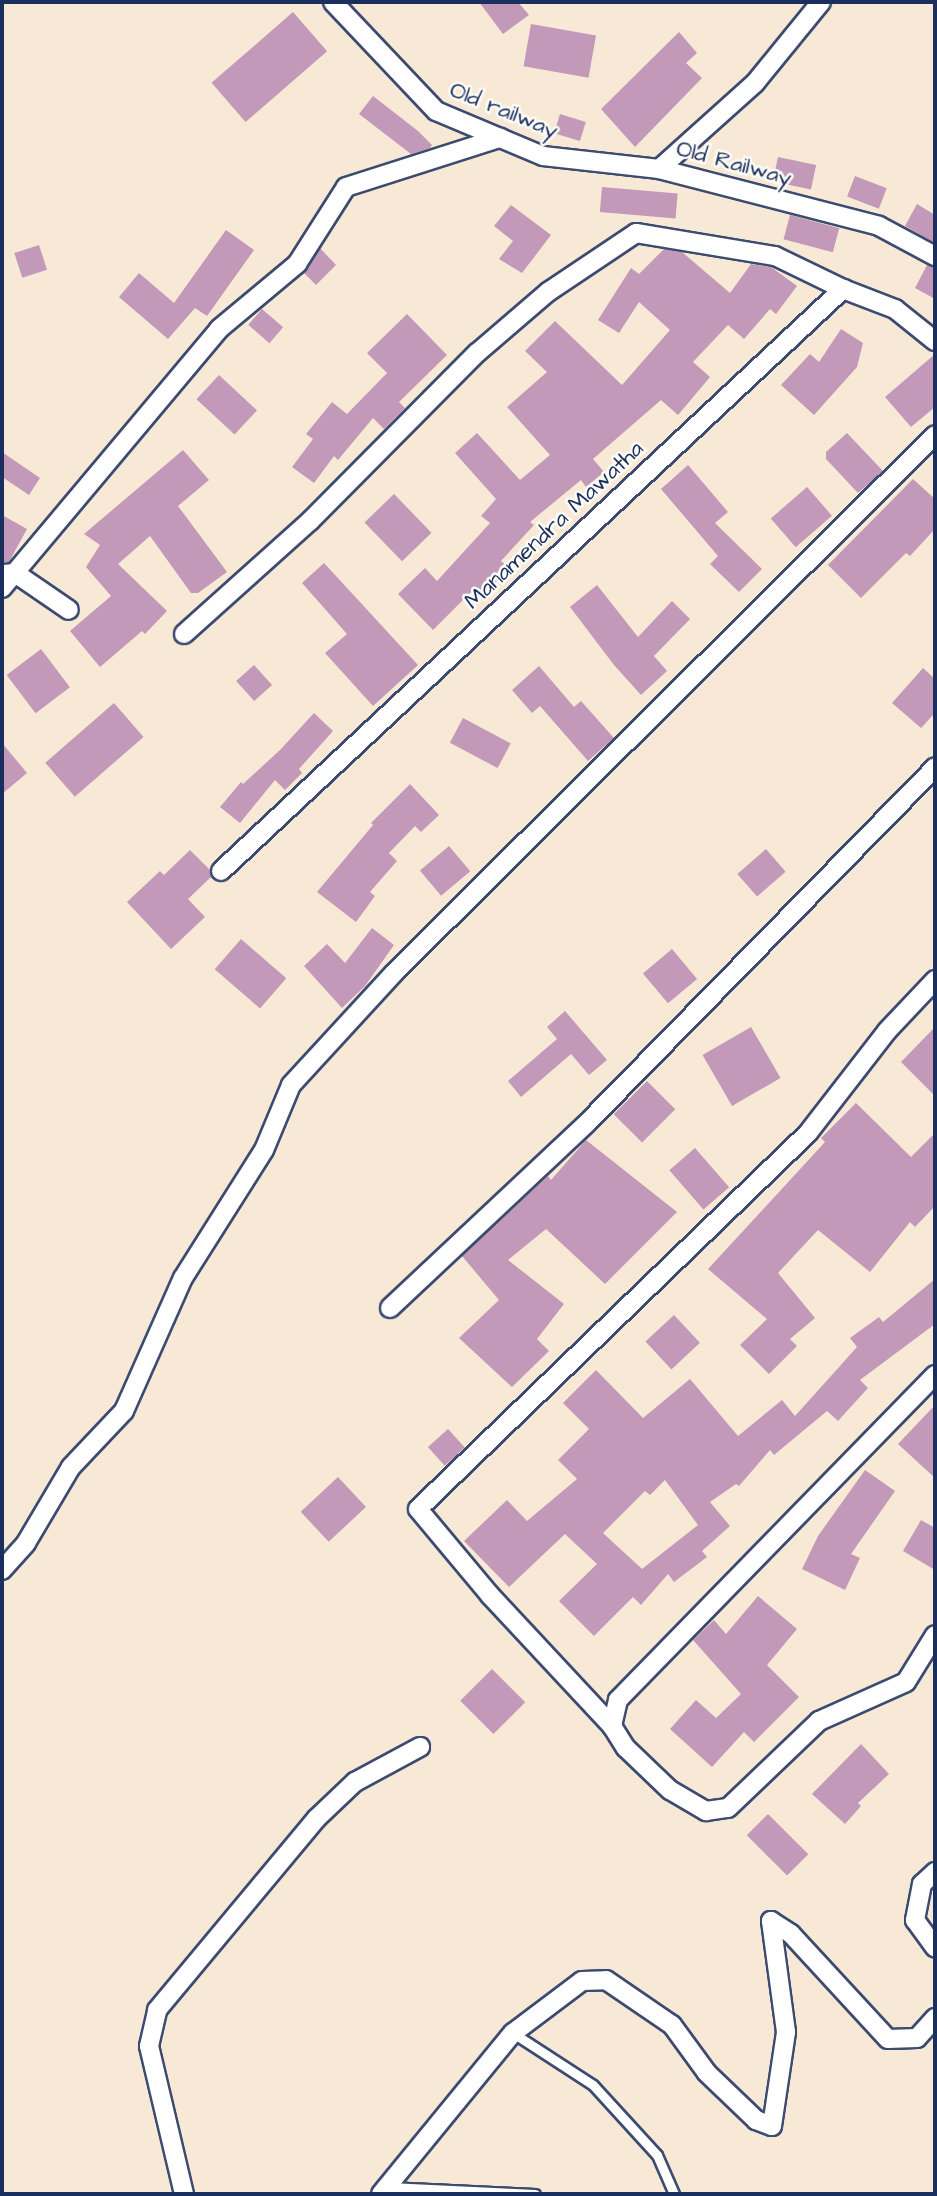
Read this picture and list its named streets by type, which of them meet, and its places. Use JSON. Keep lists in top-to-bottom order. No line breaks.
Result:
{"streets":{"street":["Old railway","Old Railway","Manamendra Mawatha"]},"crossings":[["Old railway","Old Railway"]]}
